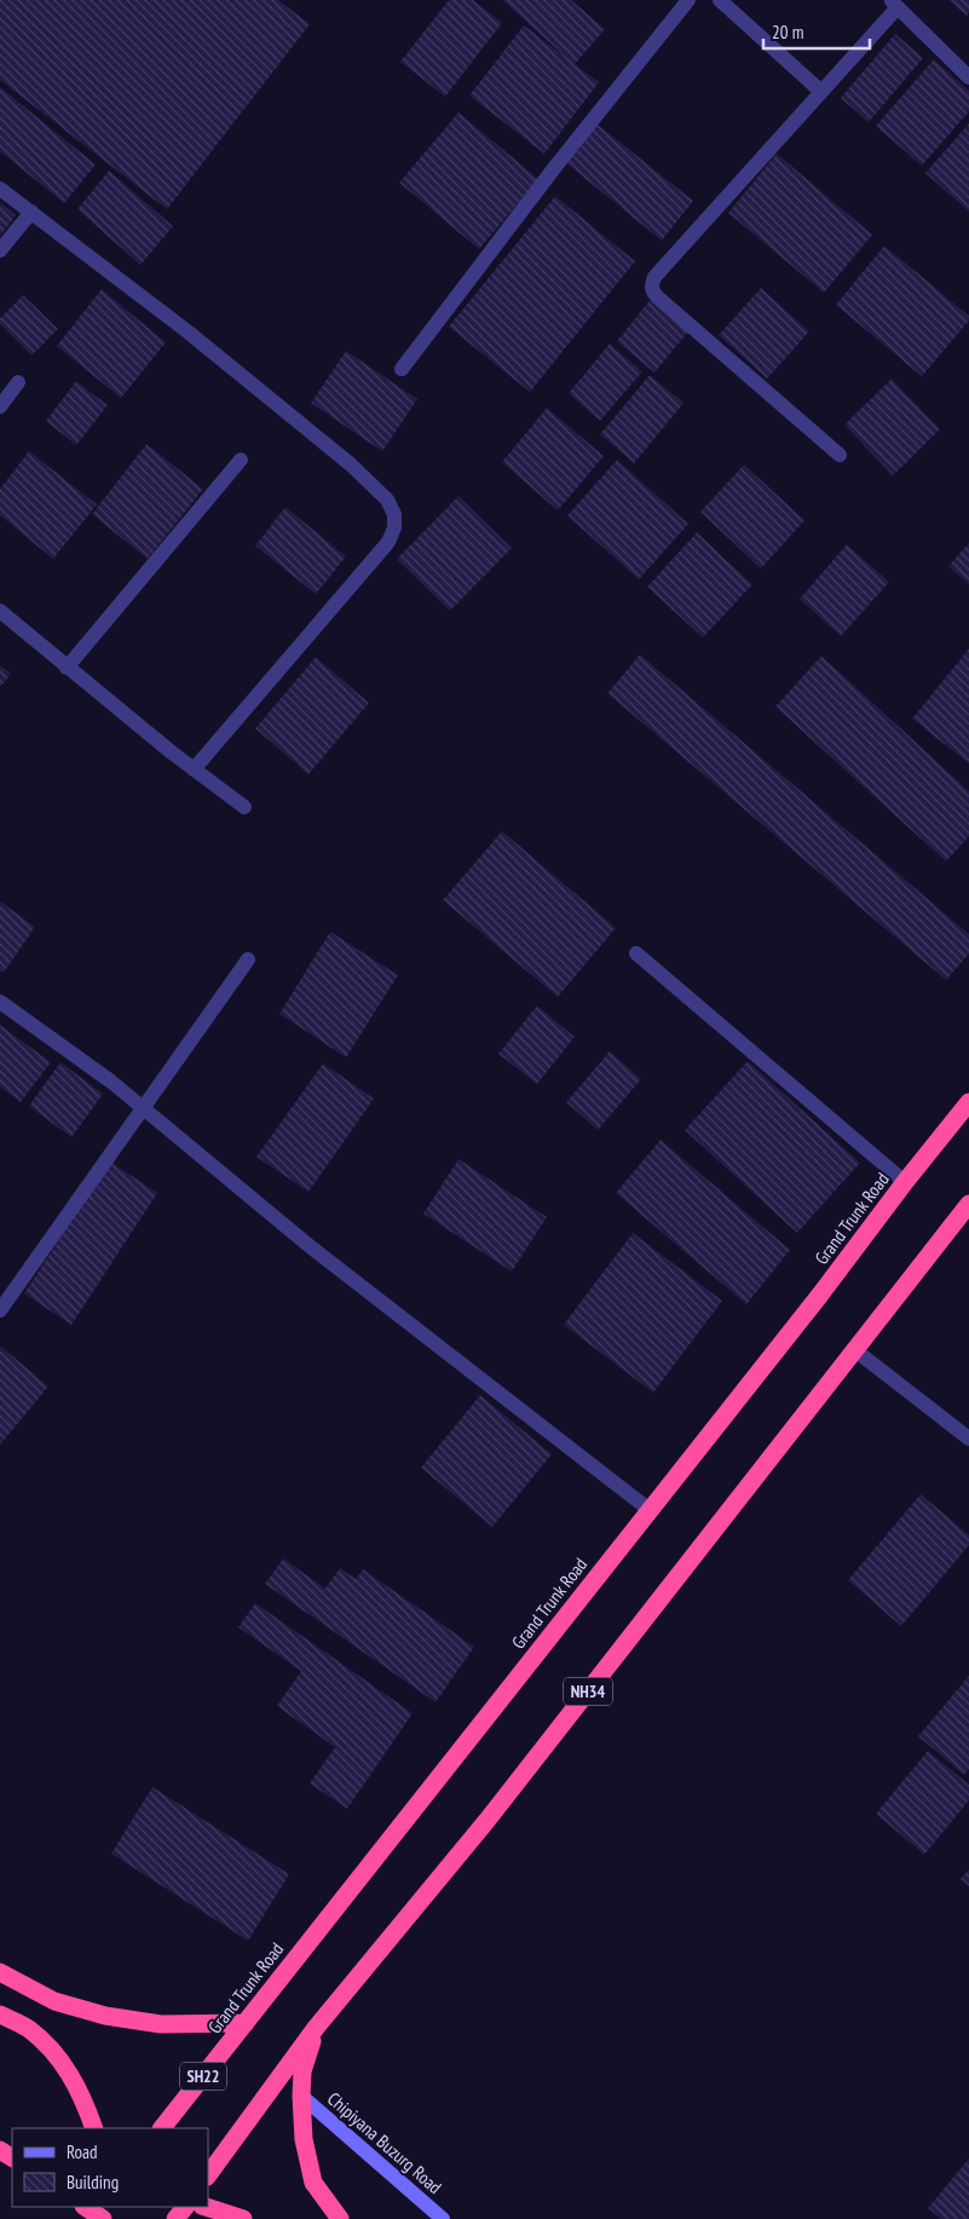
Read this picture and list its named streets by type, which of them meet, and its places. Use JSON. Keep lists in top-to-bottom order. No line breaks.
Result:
{"streets":{"highway":["Grand Trunk Road","NH34","SH22"],"street":["Chipiyana Buzurg Road"]},"legend":["Road","Building"],"scale_bar":"20 m"}
